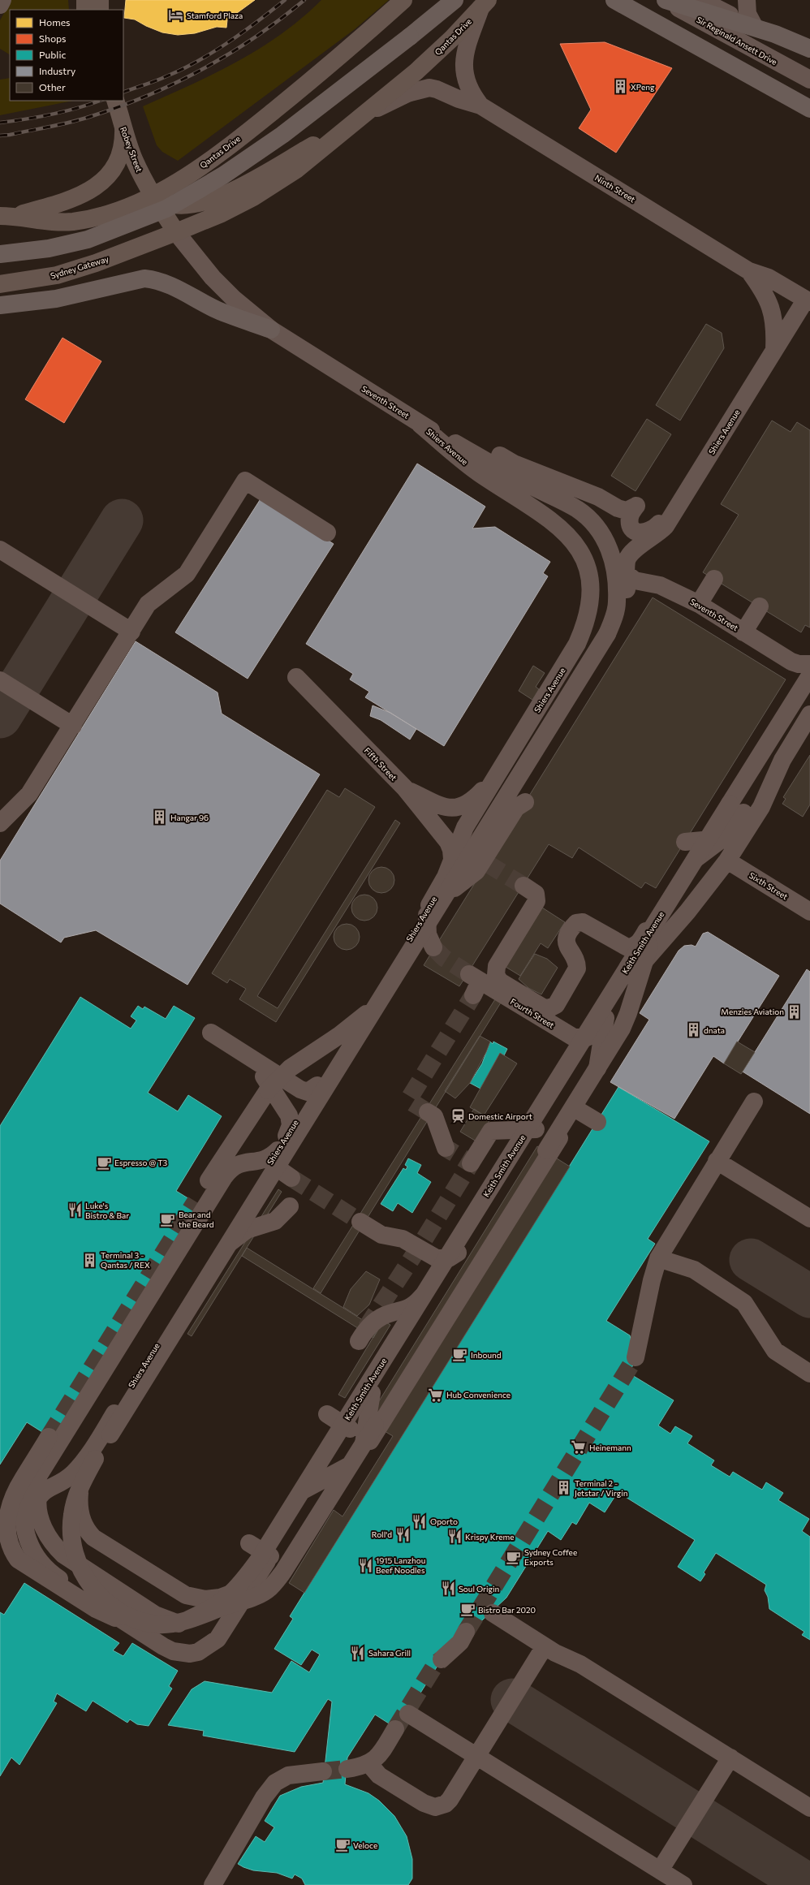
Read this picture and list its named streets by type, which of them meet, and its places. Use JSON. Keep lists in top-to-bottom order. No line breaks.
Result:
{"streets":{"main road":["Qantas Drive","Robey Street","Sydney Gateway"],"street":["Sir Reginald Ansett Drive","Ninth Street","Seventh Street","Shiers Avenue","Fifth Street","Sixth Street","Keith Smith Avenue","Fourth Street"]},"crossings":[["Qantas Drive","Robey Street"],["Qantas Drive","Ninth Street"],["Qantas Drive","Sydney Gateway"],["Qantas Drive","Seventh Street"],["Robey Street","Seventh Street"],["Ninth Street","Shiers Avenue"],["Seventh Street","Shiers Avenue"],["Shiers Avenue","Fifth Street"],["Shiers Avenue","Keith Smith Avenue"],["Sixth Street","Keith Smith Avenue"],["Keith Smith Avenue","Fourth Street"]],"places":{"hotel":["Stamford Plaza"],"building":["XPeng","Hangar 96","Menzies Aviation","dnata","Terminal 3 - Qantas / REX","Terminal 2 - Jetstar / Virgin"],"station":["Domestic Airport"],"cafe":["Espresso @ T3","Bear and the Beard","Inbound","Sydney Coffee Exports","Bistro Bar 2020","Veloce"],"restaurant":["Luke's Bistro & Bar","Oporto","Roll'd","Krispy Kreme","1915 Lanzhou Beef Noodles","Soul Origin","Sahara Grill"],"supermarket":["Hub Convenience","Heinemann"]},"legend":["Homes","Shops","Public","Industry","Other"]}
